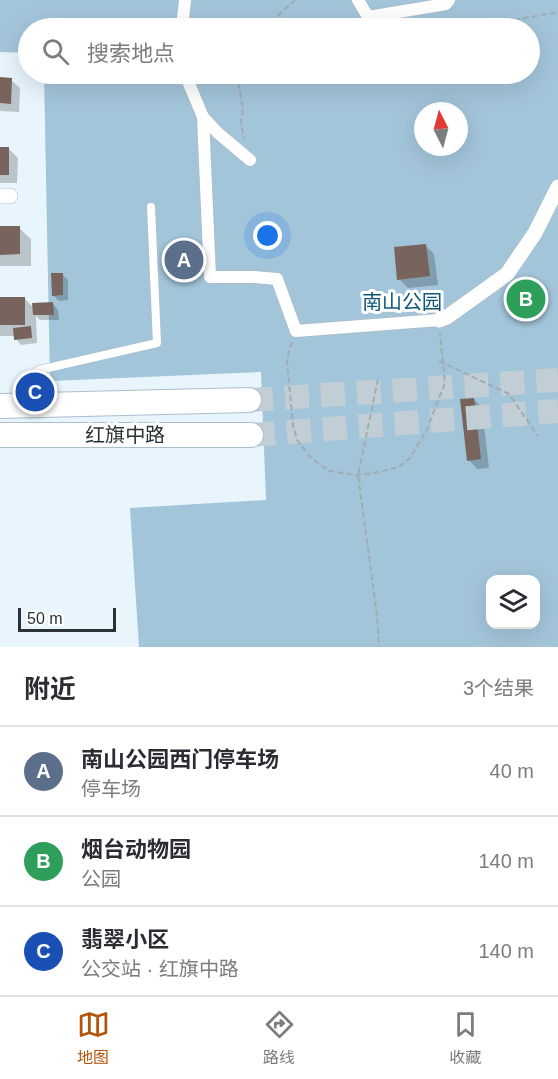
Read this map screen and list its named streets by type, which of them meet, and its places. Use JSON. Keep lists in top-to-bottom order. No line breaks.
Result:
{"streets":{"main road":["红旗中路"]},"parks":["南山公园"],"scale_bar":"50 m","north":"top","page":{"search":"搜索地点","pins":["A","B","C"],"scale":"50 m","heading":["附近","3个结果"],"list":[{"mark":"A","name":"南山公园西门停车场","note":"停车场","value":"40 m"},{"mark":"B","name":"烟台动物园","note":"公园","value":"140 m"},{"mark":"C","name":"翡翠小区","note":"公交站 · 红旗中路","value":"140 m"}],"nav":["地图","路线","收藏"]}}
